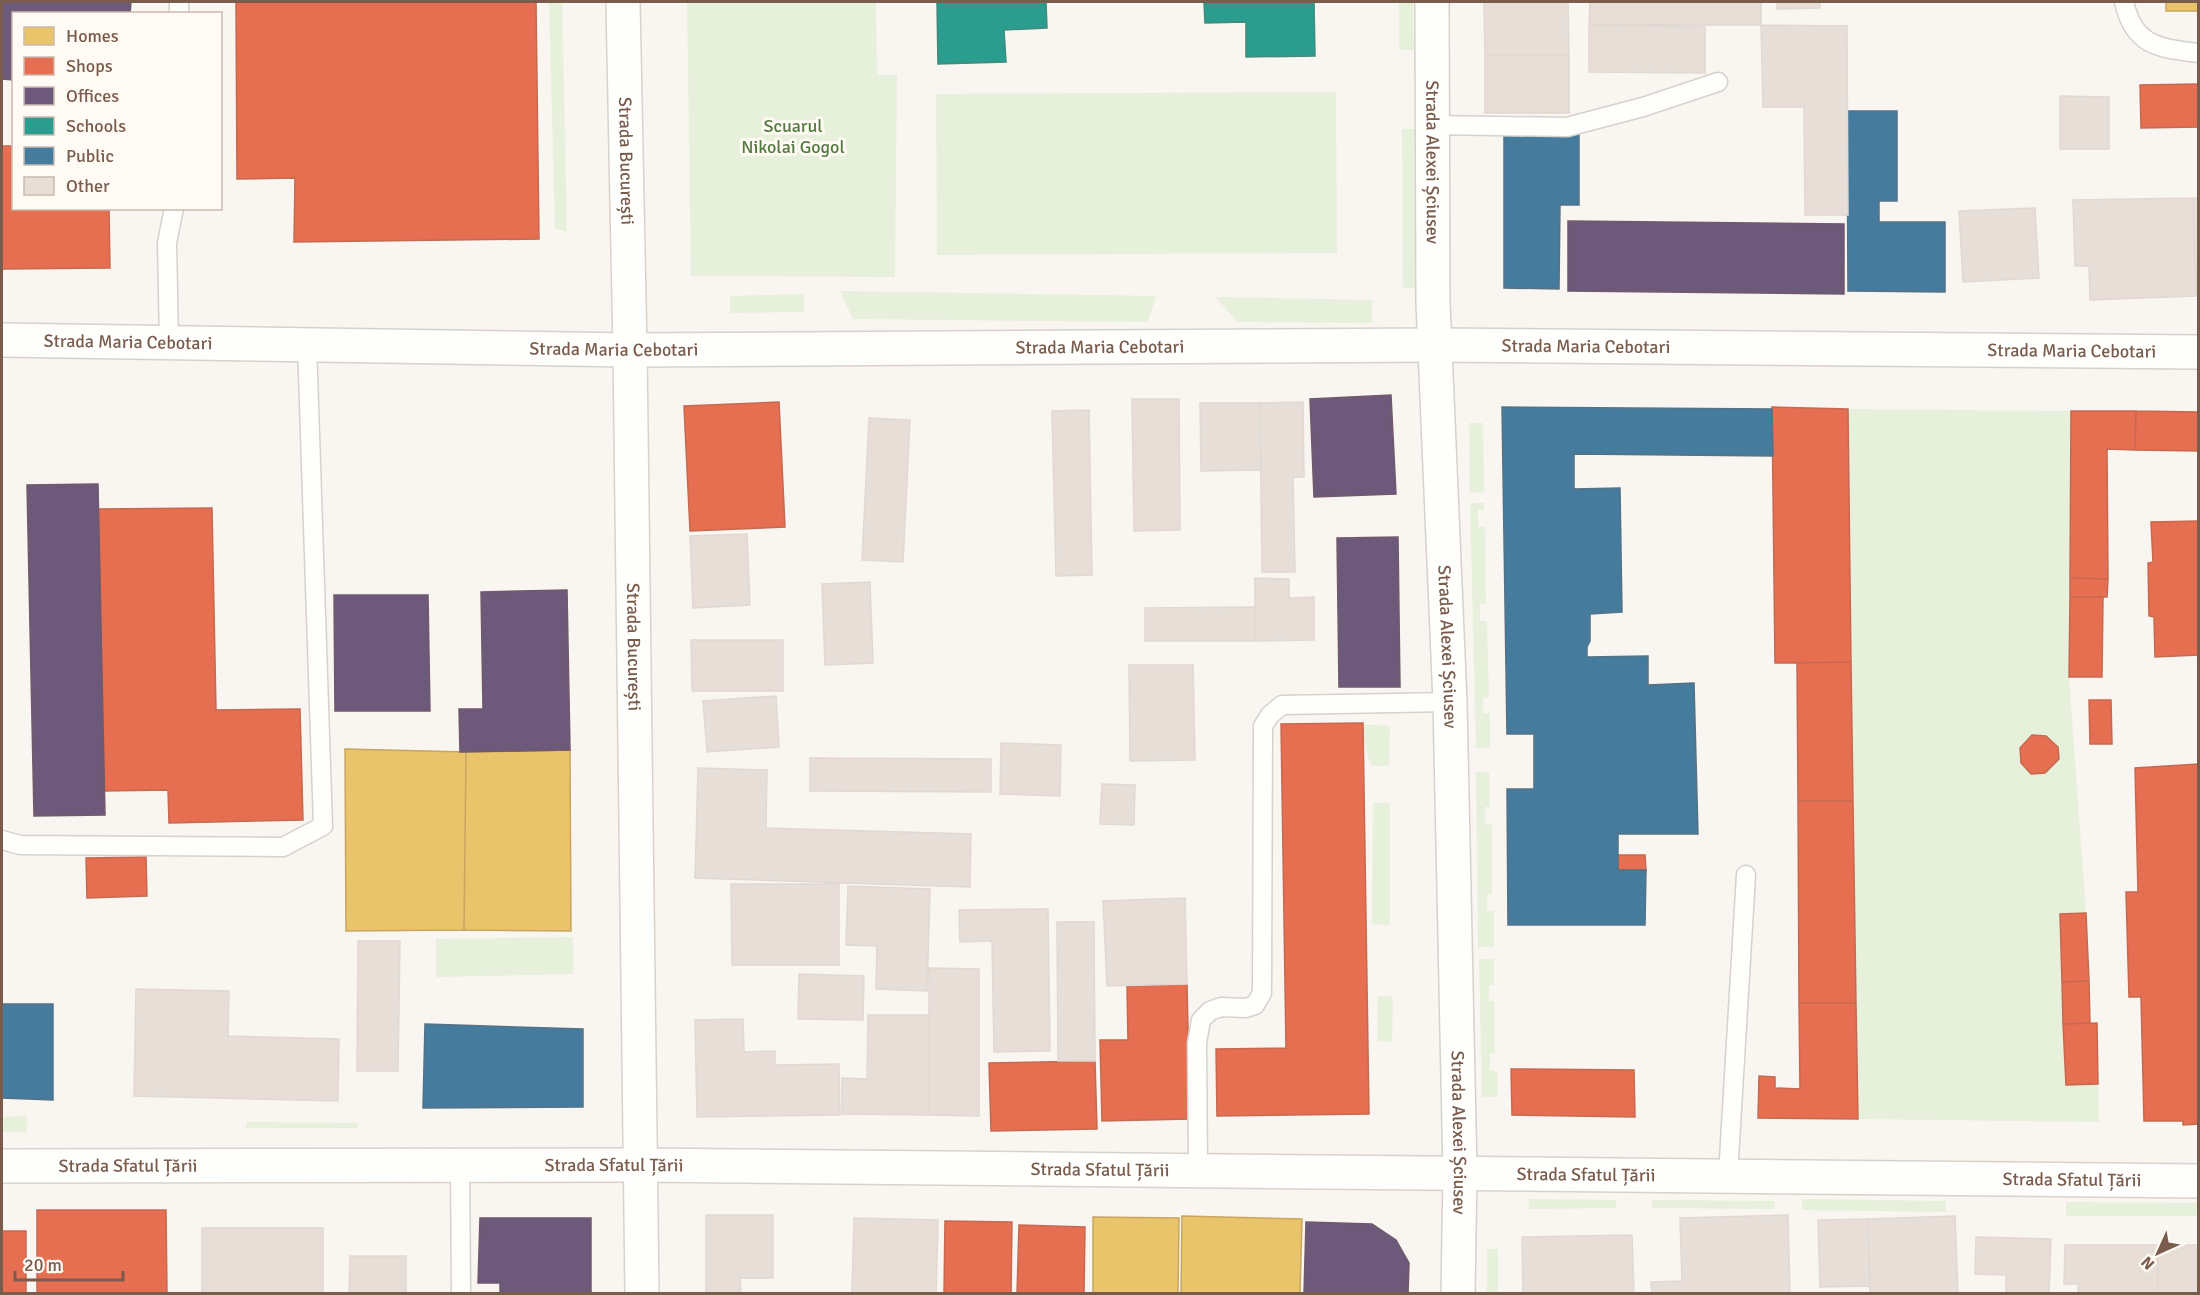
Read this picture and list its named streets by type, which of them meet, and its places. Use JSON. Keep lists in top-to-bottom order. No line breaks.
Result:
{"streets":{"main road":["Strada București","Strada Alexei Șciusev","Strada Maria Cebotari","Strada Sfatul Țării"]},"crossings":[["Strada București","Strada Maria Cebotari"],["Strada București","Strada Sfatul Țării"],["Strada Alexei Șciusev","Strada Maria Cebotari"],["Strada Alexei Șciusev","Strada Sfatul Țării"]],"parks":["Scuarul Nikolai Gogol"],"legend":["Homes","Shops","Offices","Schools","Public","Other"],"scale_bar":"20 m","north":"bottom left"}
